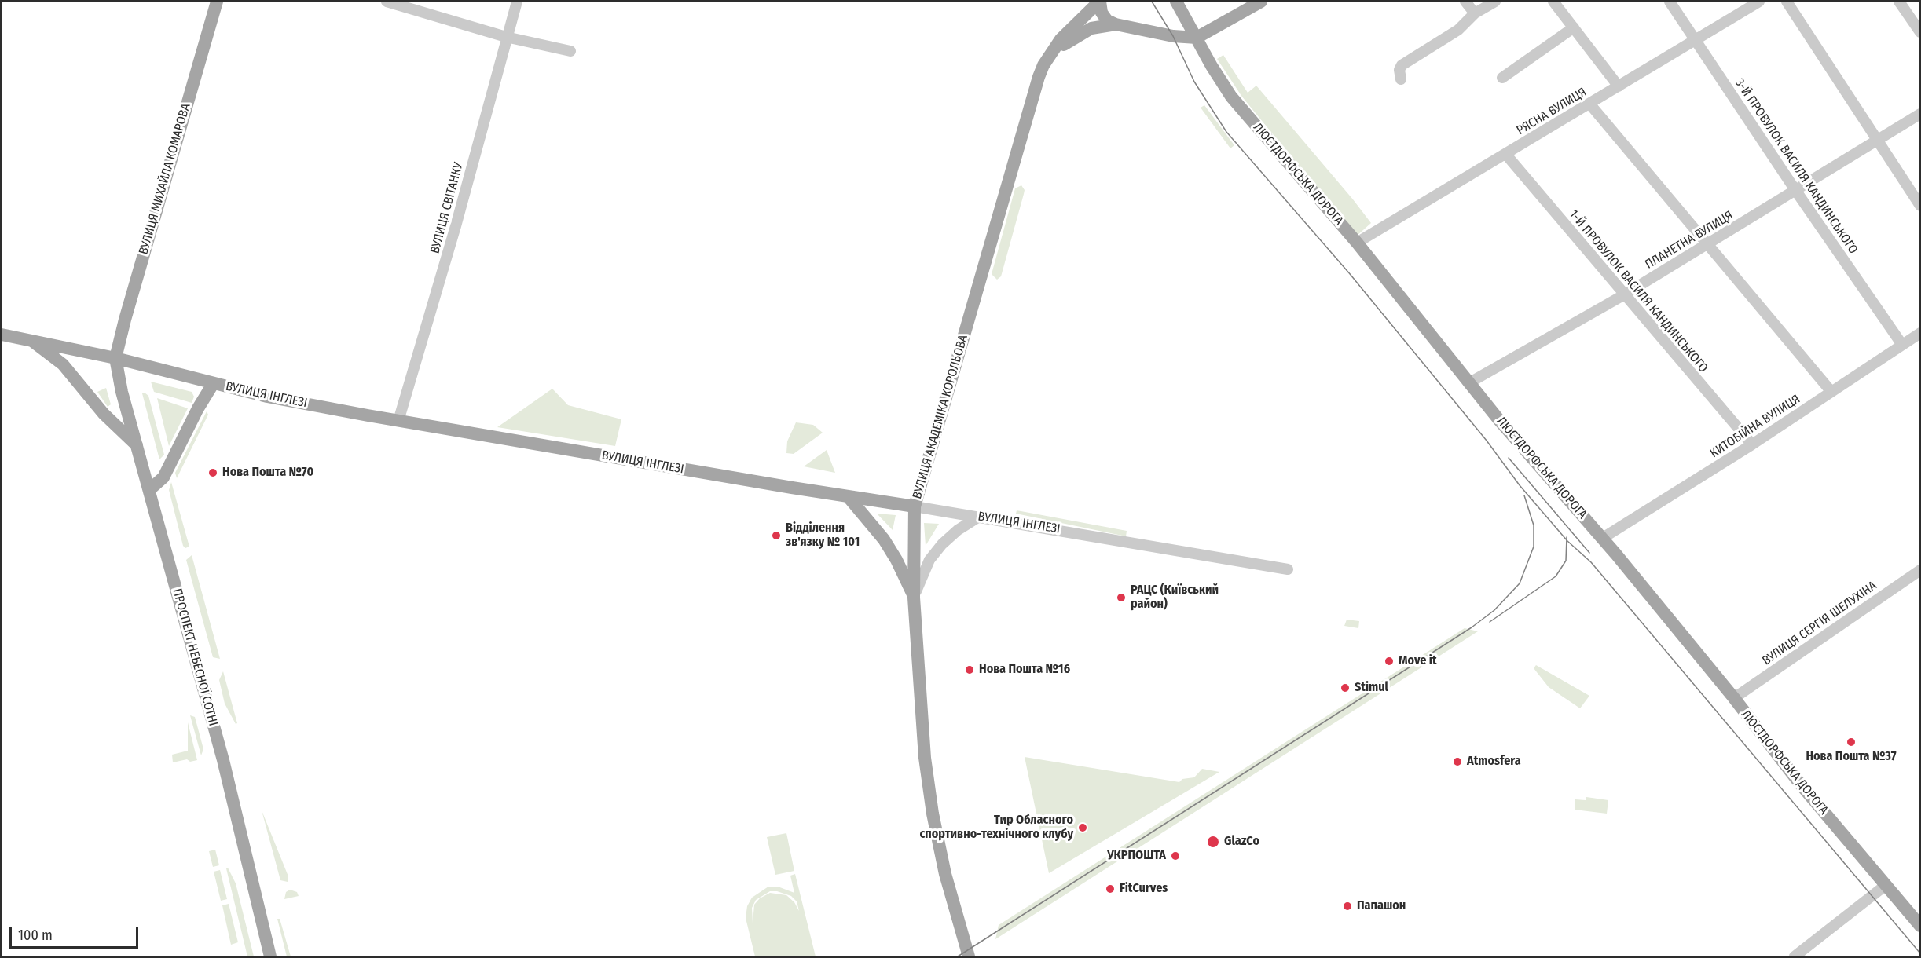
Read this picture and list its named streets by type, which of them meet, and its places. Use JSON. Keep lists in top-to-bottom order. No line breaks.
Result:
{"streets":{"main road":["ЛЮСТДОРФСЬКА ДОРОГА","ВУЛИЦЯ МИХАЙЛА КОМАРОВА","ВУЛИЦЯ ІНГЛЕЗІ","ВУЛИЦЯ АКАДЕМІКА КОРОЛЬОВА","ПРОСПЕКТ НЕБЕСНОЇ СОТНІ"],"street":["РЯСНА ВУЛИЦЯ","3-Й ПРОВУЛОК ВАСИЛЯ КАНДИНСЬКОГО","ВУЛИЦЯ СВІТАНКУ","ПЛАНЕТНА ВУЛИЦЯ","1-Й ПРОВУЛОК ВАСИЛЯ КАНДИНСЬКОГО","КИТОБІЙНА ВУЛИЦЯ","ВУЛИЦЯ СЕРГІЯ ШЕЛУХІНА"]},"crossings":[["РЯСНА ВУЛИЦЯ","3-Й ПРОВУЛОК ВАСИЛЯ КАНДИНСЬКОГО"],["РЯСНА ВУЛИЦЯ","ЛЮСТДОРФСЬКА ДОРОГА"],["РЯСНА ВУЛИЦЯ","1-Й ПРОВУЛОК ВАСИЛЯ КАНДИНСЬКОГО"],["3-Й ПРОВУЛОК ВАСИЛЯ КАНДИНСЬКОГО","ПЛАНЕТНА ВУЛИЦЯ"],["3-Й ПРОВУЛОК ВАСИЛЯ КАНДИНСЬКОГО","КИТОБІЙНА ВУЛИЦЯ"],["ЛЮСТДОРФСЬКА ДОРОГА","ПЛАНЕТНА ВУЛИЦЯ"],["ЛЮСТДОРФСЬКА ДОРОГА","КИТОБІЙНА ВУЛИЦЯ"],["ЛЮСТДОРФСЬКА ДОРОГА","ВУЛИЦЯ СЕРГІЯ ШЕЛУХІНА"],["ВУЛИЦЯ МИХАЙЛА КОМАРОВА","ВУЛИЦЯ ІНГЛЕЗІ"],["ВУЛИЦЯ МИХАЙЛА КОМАРОВА","ПРОСПЕКТ НЕБЕСНОЇ СОТНІ"],["ВУЛИЦЯ СВІТАНКУ","ВУЛИЦЯ ІНГЛЕЗІ"],["ПЛАНЕТНА ВУЛИЦЯ","1-Й ПРОВУЛОК ВАСИЛЯ КАНДИНСЬКОГО"],["1-Й ПРОВУЛОК ВАСИЛЯ КАНДИНСЬКОГО","КИТОБІЙНА ВУЛИЦЯ"],["ВУЛИЦЯ ІНГЛЕЗІ","ВУЛИЦЯ АКАДЕМІКА КОРОЛЬОВА"],["ВУЛИЦЯ ІНГЛЕЗІ","ПРОСПЕКТ НЕБЕСНОЇ СОТНІ"]],"places":["Нова Пошта №70","Відділення зв'язку № 101","РАЦС (Київський район)","Move it","Нова Пошта №16","Stimul","Нова Пошта №37","Atmosfera","Тир Обласного спортивно-технічного клубу","GlazCo","УКРПОШТА","FitCurves","Папашон"],"scale_bar":"100 m"}
